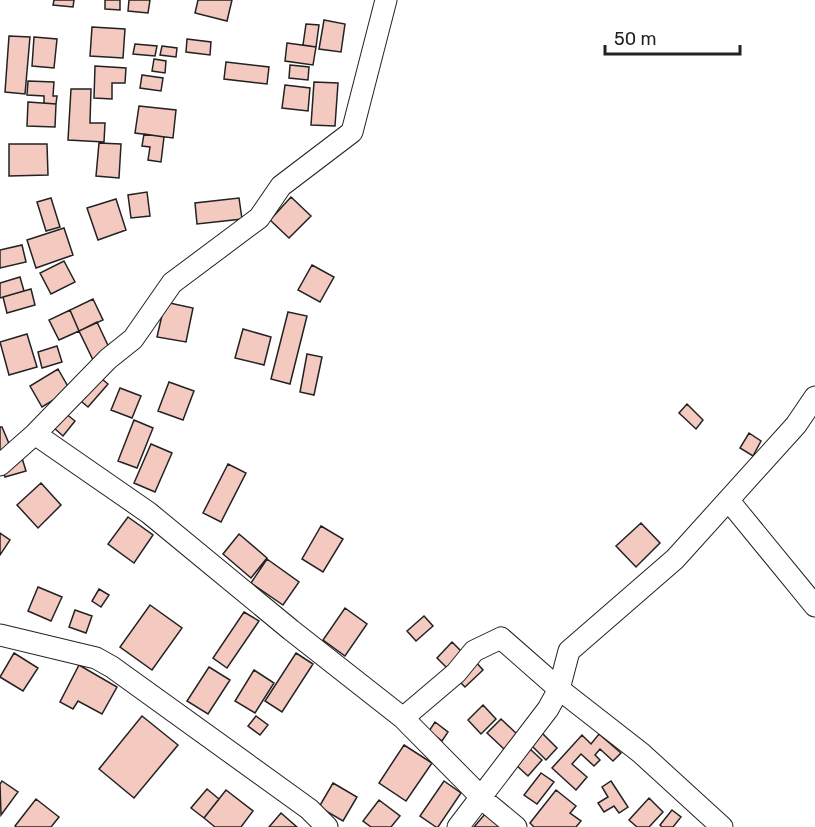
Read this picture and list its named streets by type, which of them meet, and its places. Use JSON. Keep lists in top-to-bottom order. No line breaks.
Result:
{"scale_bar":"50 m"}
